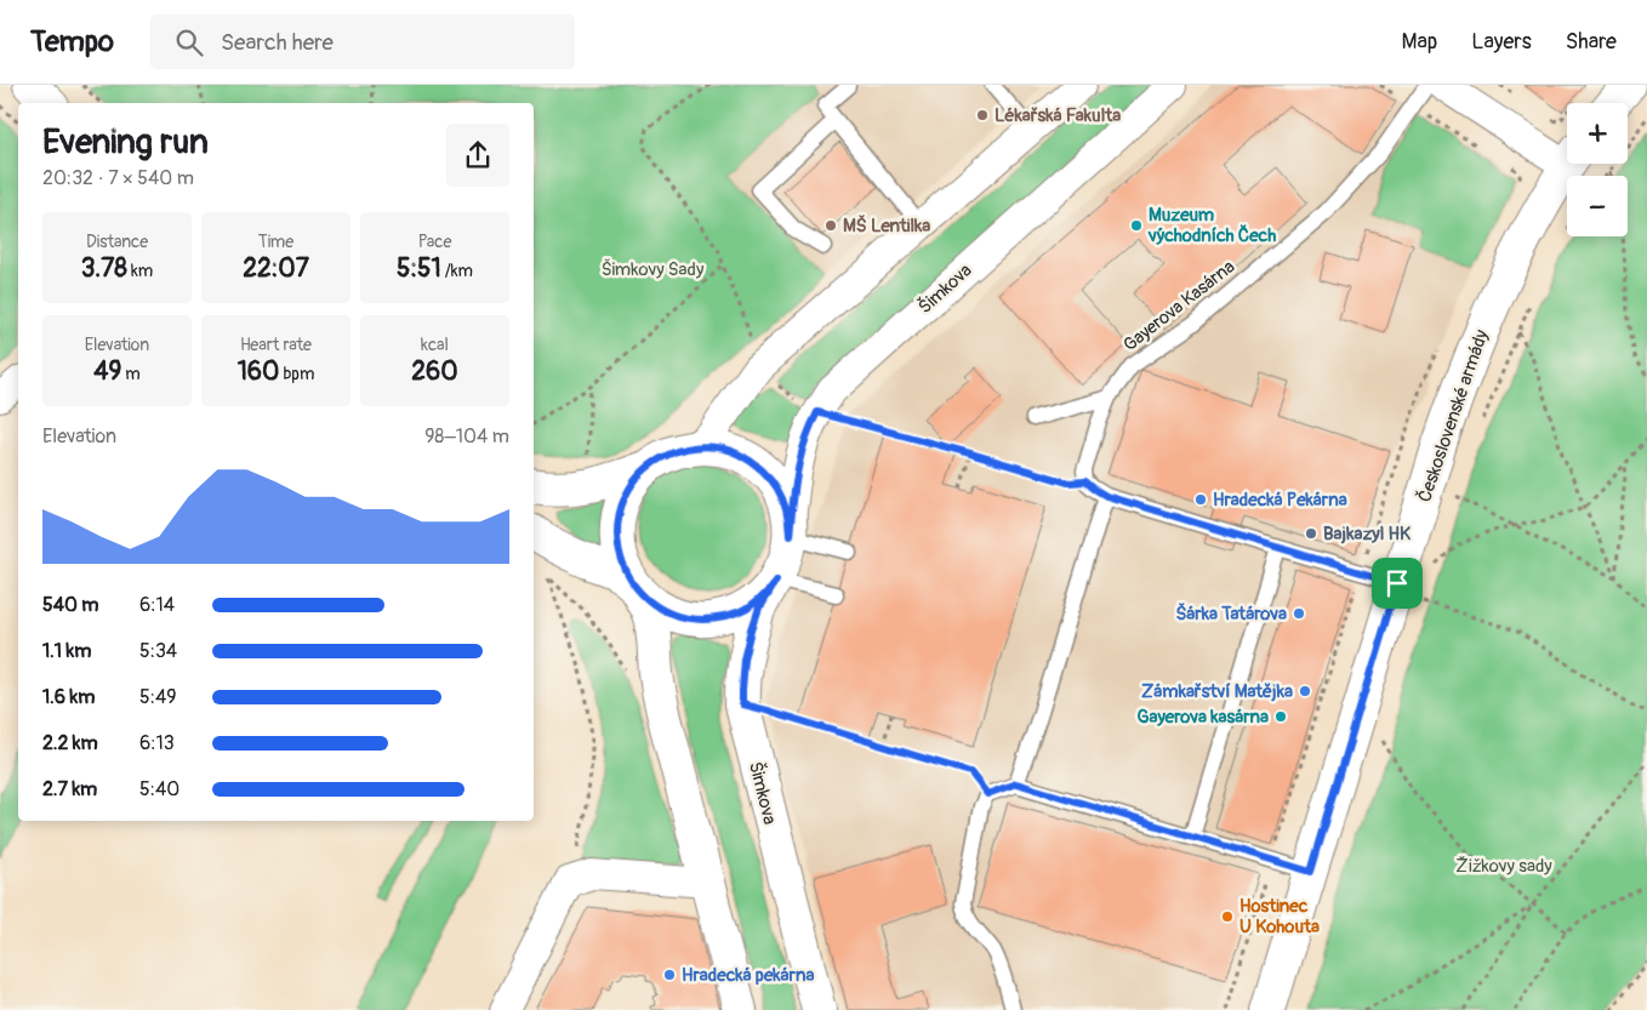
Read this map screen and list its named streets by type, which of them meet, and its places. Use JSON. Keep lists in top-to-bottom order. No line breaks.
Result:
{"streets":{"street":["Šimkova","Československé armády"],"lane":["Gayerova Kasárna"]},"parks":["Šimkovy Sady","Žižkovy sady"],"places":["Lékařská Fakulta","MŠ Lentilka","Muzeum východních Čech","Hradecká Pekárna","Bajkazyl HK","Šárka Tatárova","Zámkařství Matějka","Gayerova kasárna","Hostinec U Kohouta","Hradecká pekárna"],"page":{"header":"Tempo","search":"Search here","nav":["Map","Layers","Share"],"map_buttons":["+","−"],"heading":["Evening run","20:32 · 7 × 540 m"],"stats":[["Distance","3.78 km"],["Time","22:07"],["Pace","5:51 /km"],["Elevation","49 m"],["Heart rate","160 bpm"],["kcal","260"]],"chart":["Elevation","98–104 m"],"list":[{"name":"540 m","note":"6:14"},{"name":"1.1 km","note":"5:34"},{"name":"1.6 km","note":"5:49"},{"name":"2.2 km","note":"6:13"},{"name":"2.7 km","note":"5:40"}]}}
